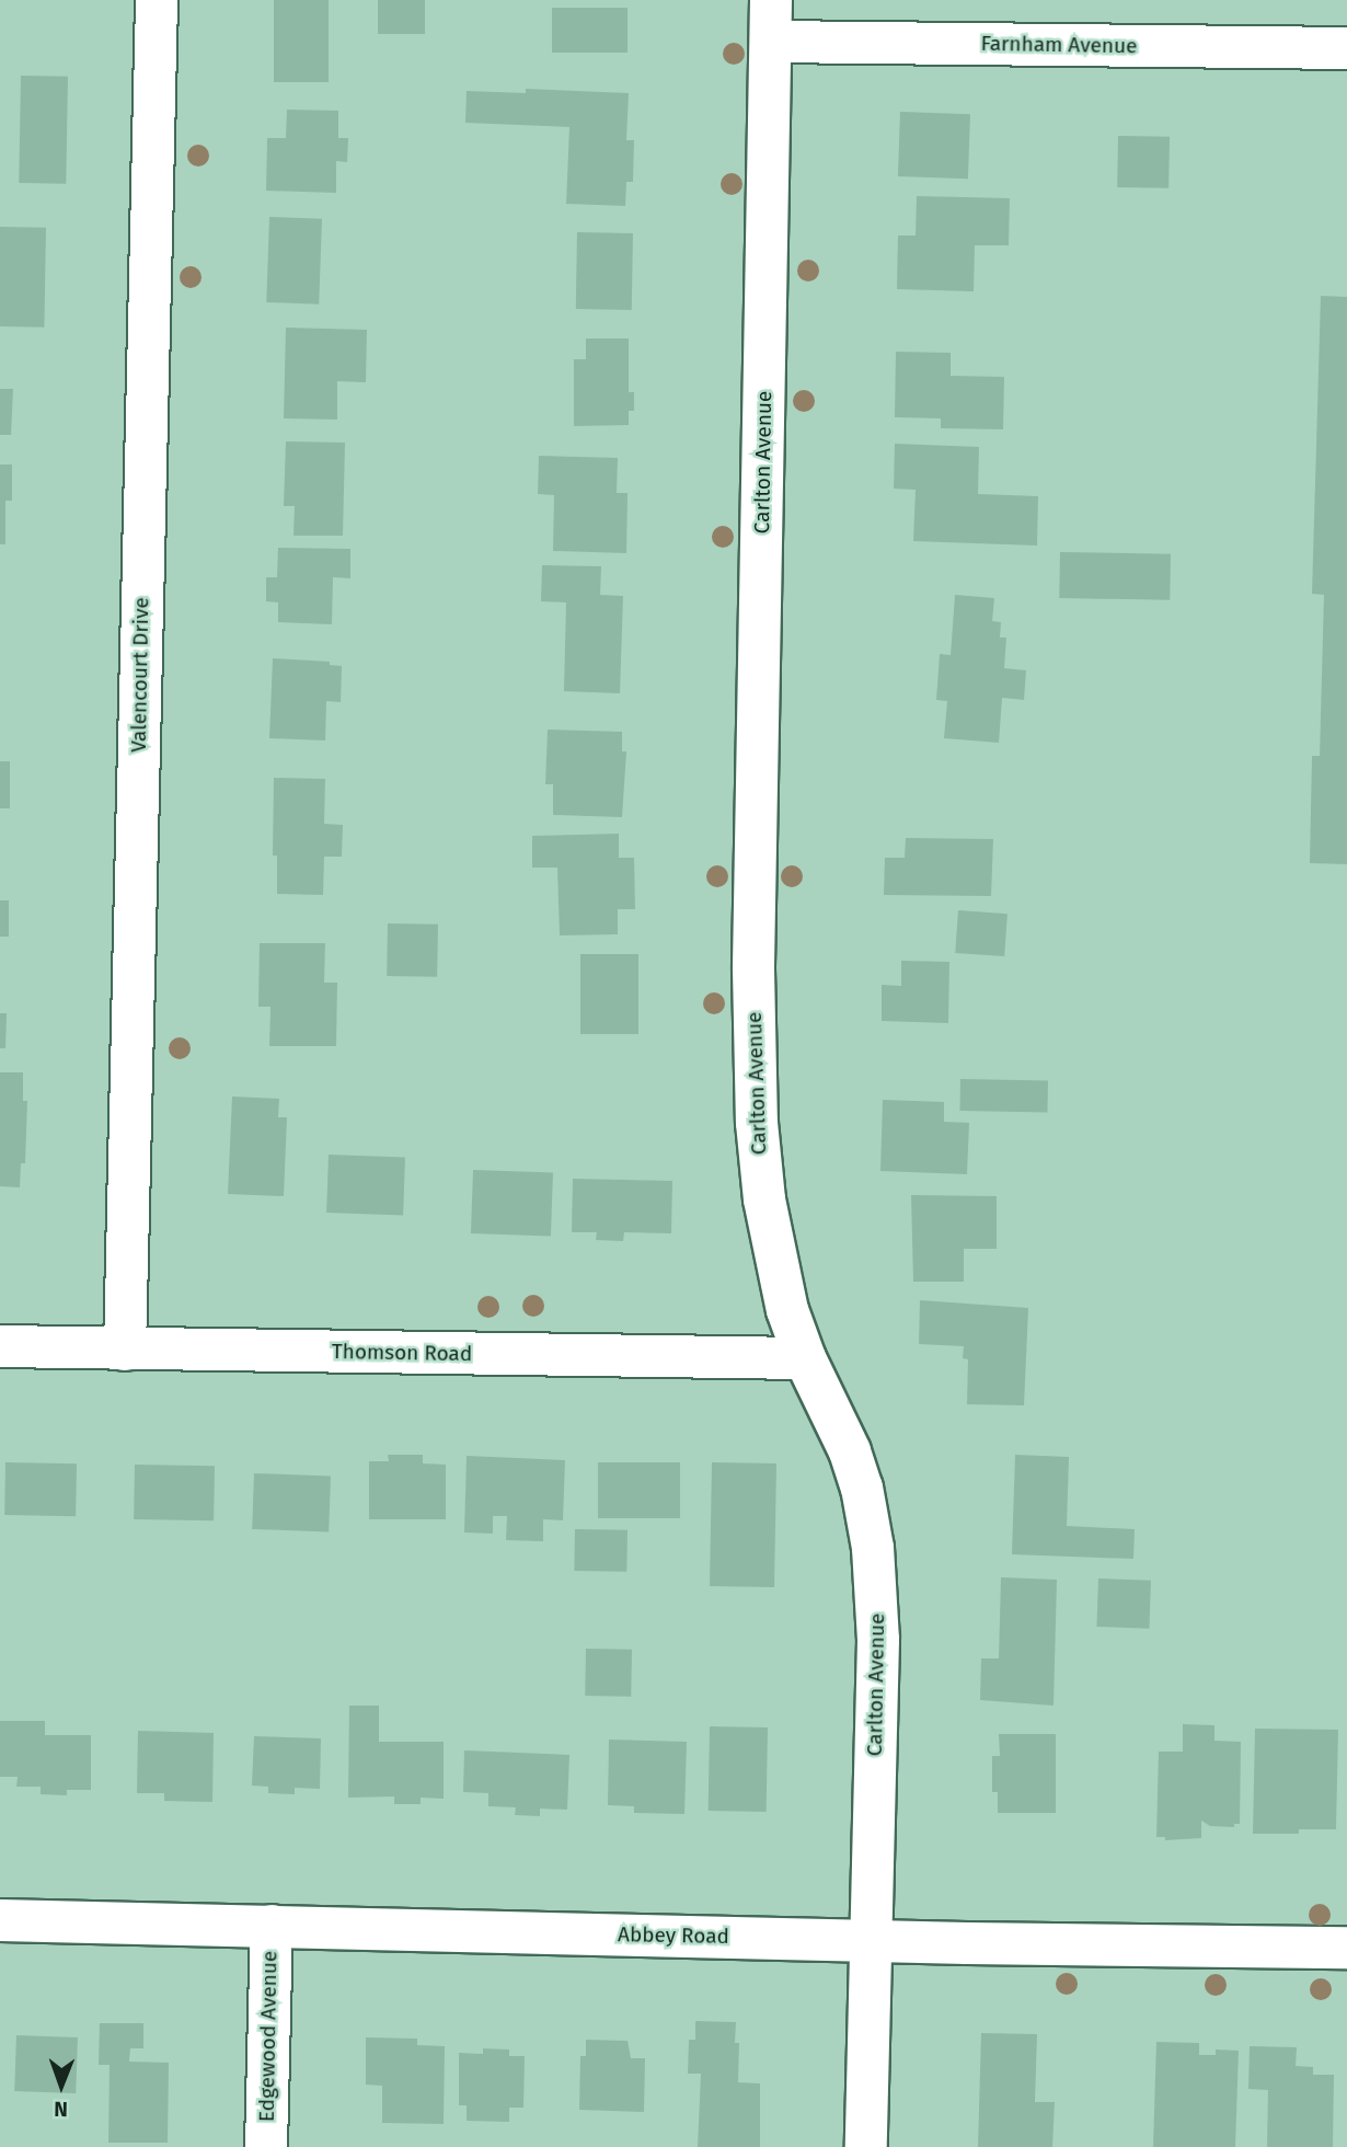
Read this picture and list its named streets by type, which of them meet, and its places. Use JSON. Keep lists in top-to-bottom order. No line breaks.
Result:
{"streets":{"street":["Farnham Avenue","Carlton Avenue","Valencourt Drive","Thomson Road","Abbey Road","Edgewood Avenue"]},"crossings":[["Farnham Avenue","Carlton Avenue"],["Carlton Avenue","Thomson Road"],["Carlton Avenue","Abbey Road"],["Valencourt Drive","Thomson Road"],["Abbey Road","Edgewood Avenue"]],"north":"bottom"}
